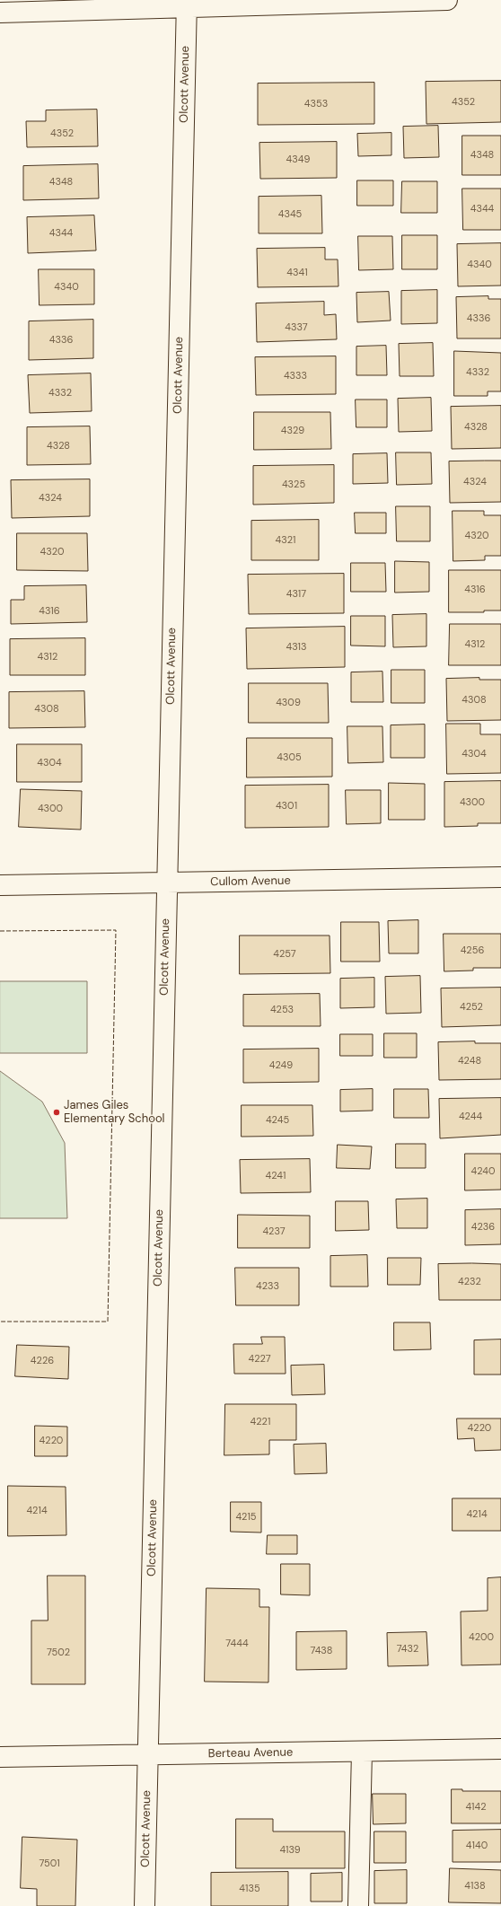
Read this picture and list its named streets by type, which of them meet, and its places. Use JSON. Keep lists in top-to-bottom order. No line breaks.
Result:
{"streets":{"street":["Olcott Avenue","Cullom Avenue","Berteau Avenue"]},"crossings":[["Olcott Avenue","Cullom Avenue"],["Olcott Avenue","Berteau Avenue"]],"places":["James Giles Elementary School"],"house_numbers":["4352","4353","4352","4348","4349","4348","4344","4345","4344","4340","4341","4340","4336","4337","4336","4332","4333","4332","4328","4329","4328","4324","4325","4324","4320","4321","4320","4316","4317","4316","4312","4313","4312","4308","4309","4308","4304","4305","4304","4300","4301","4300","4256","4257","4252","4253","4248","4249","4244","4245","4240","4241","4236","4237","4232","4233","4227","4226","4221","4220","4220","4214","4214","4215","4200","7444","7432","7438","7502","4142","4140","4139","7501","4138","4135"]}
